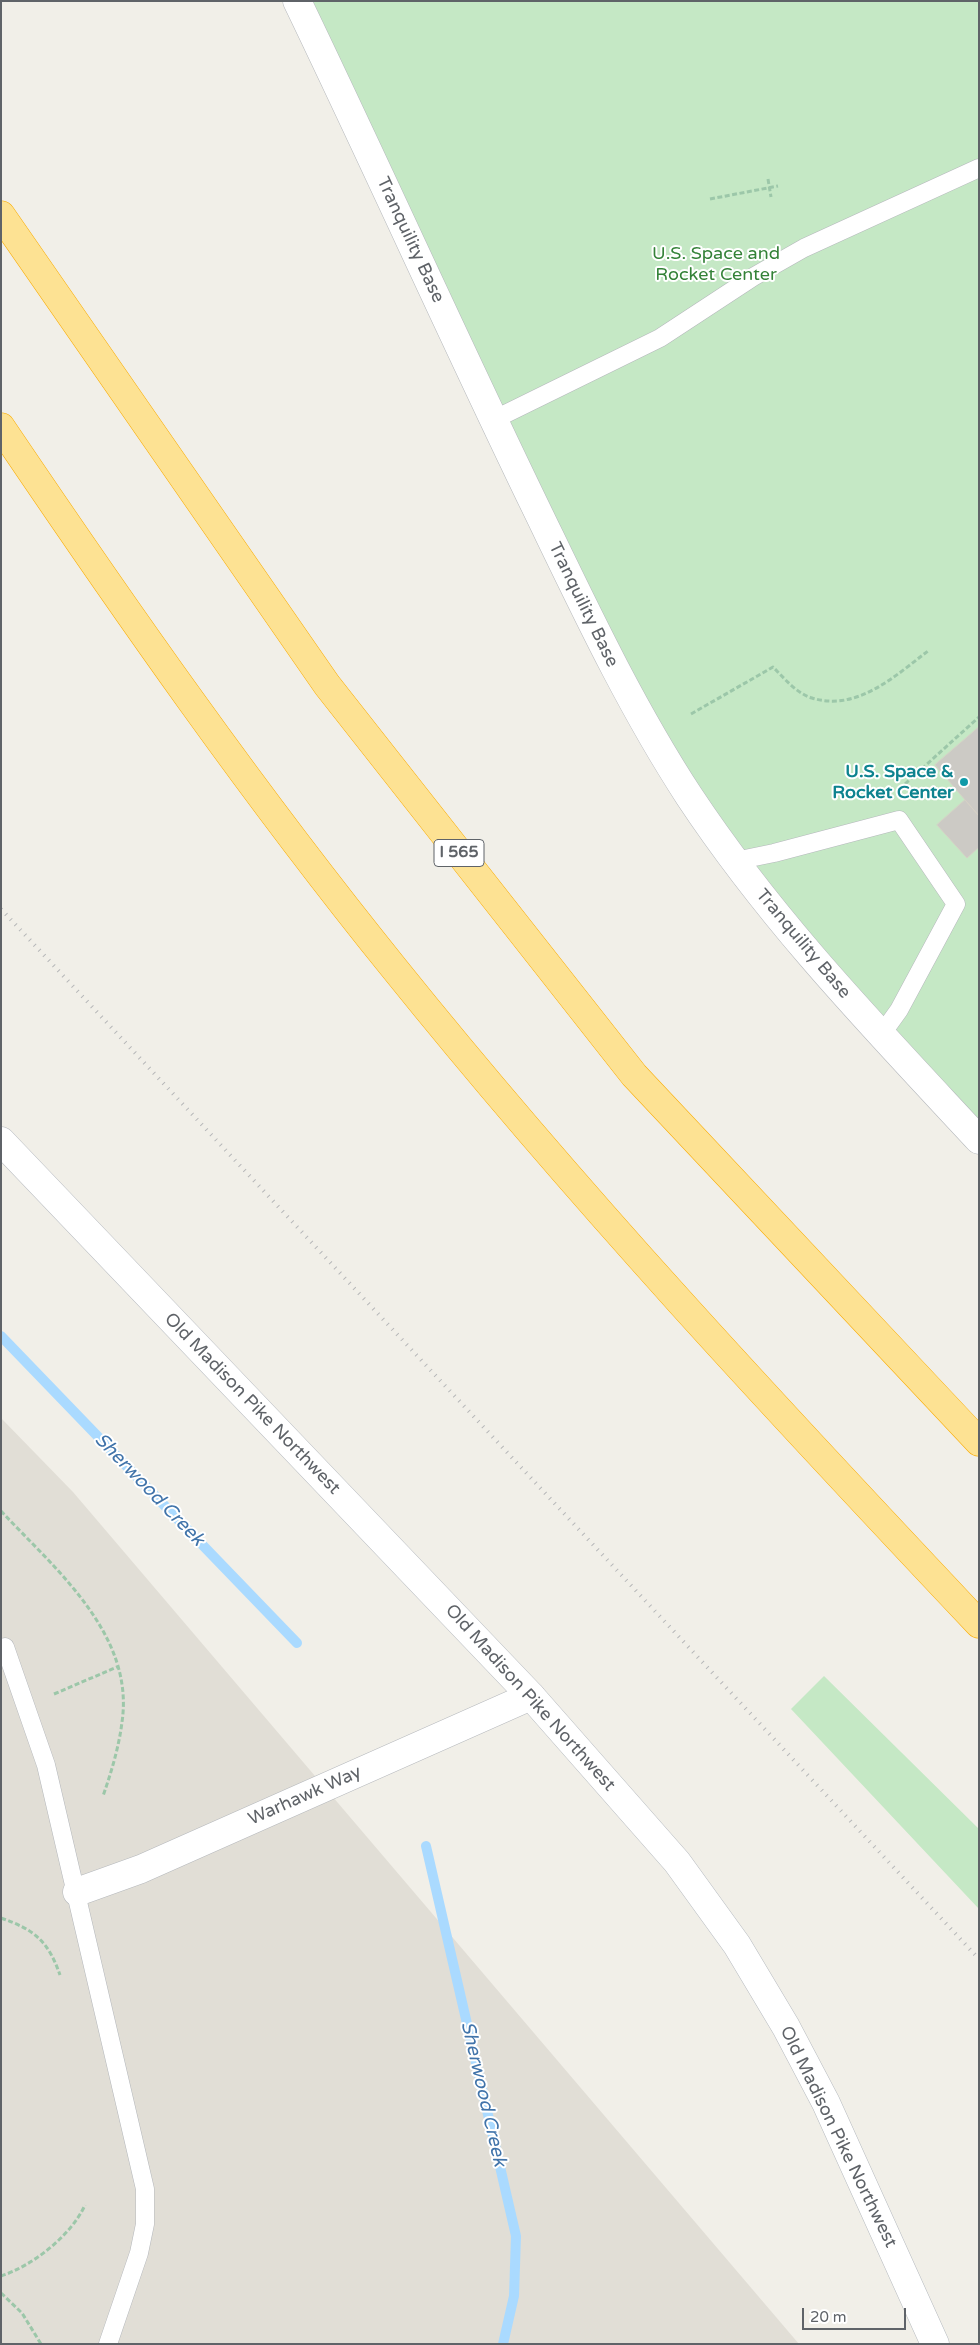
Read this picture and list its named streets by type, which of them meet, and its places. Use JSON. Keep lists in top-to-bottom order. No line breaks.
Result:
{"streets":{"highway":["I 565"],"street":["Tranquility Base","Old Madison Pike Northwest","Warhawk Way"]},"crossings":[["Old Madison Pike Northwest","Warhawk Way"]],"water":["Sherwood Creek"],"parks":["U.S. Space and Rocket Center"],"places":["U.S. Space & Rocket Center"],"scale_bar":"20 m"}
